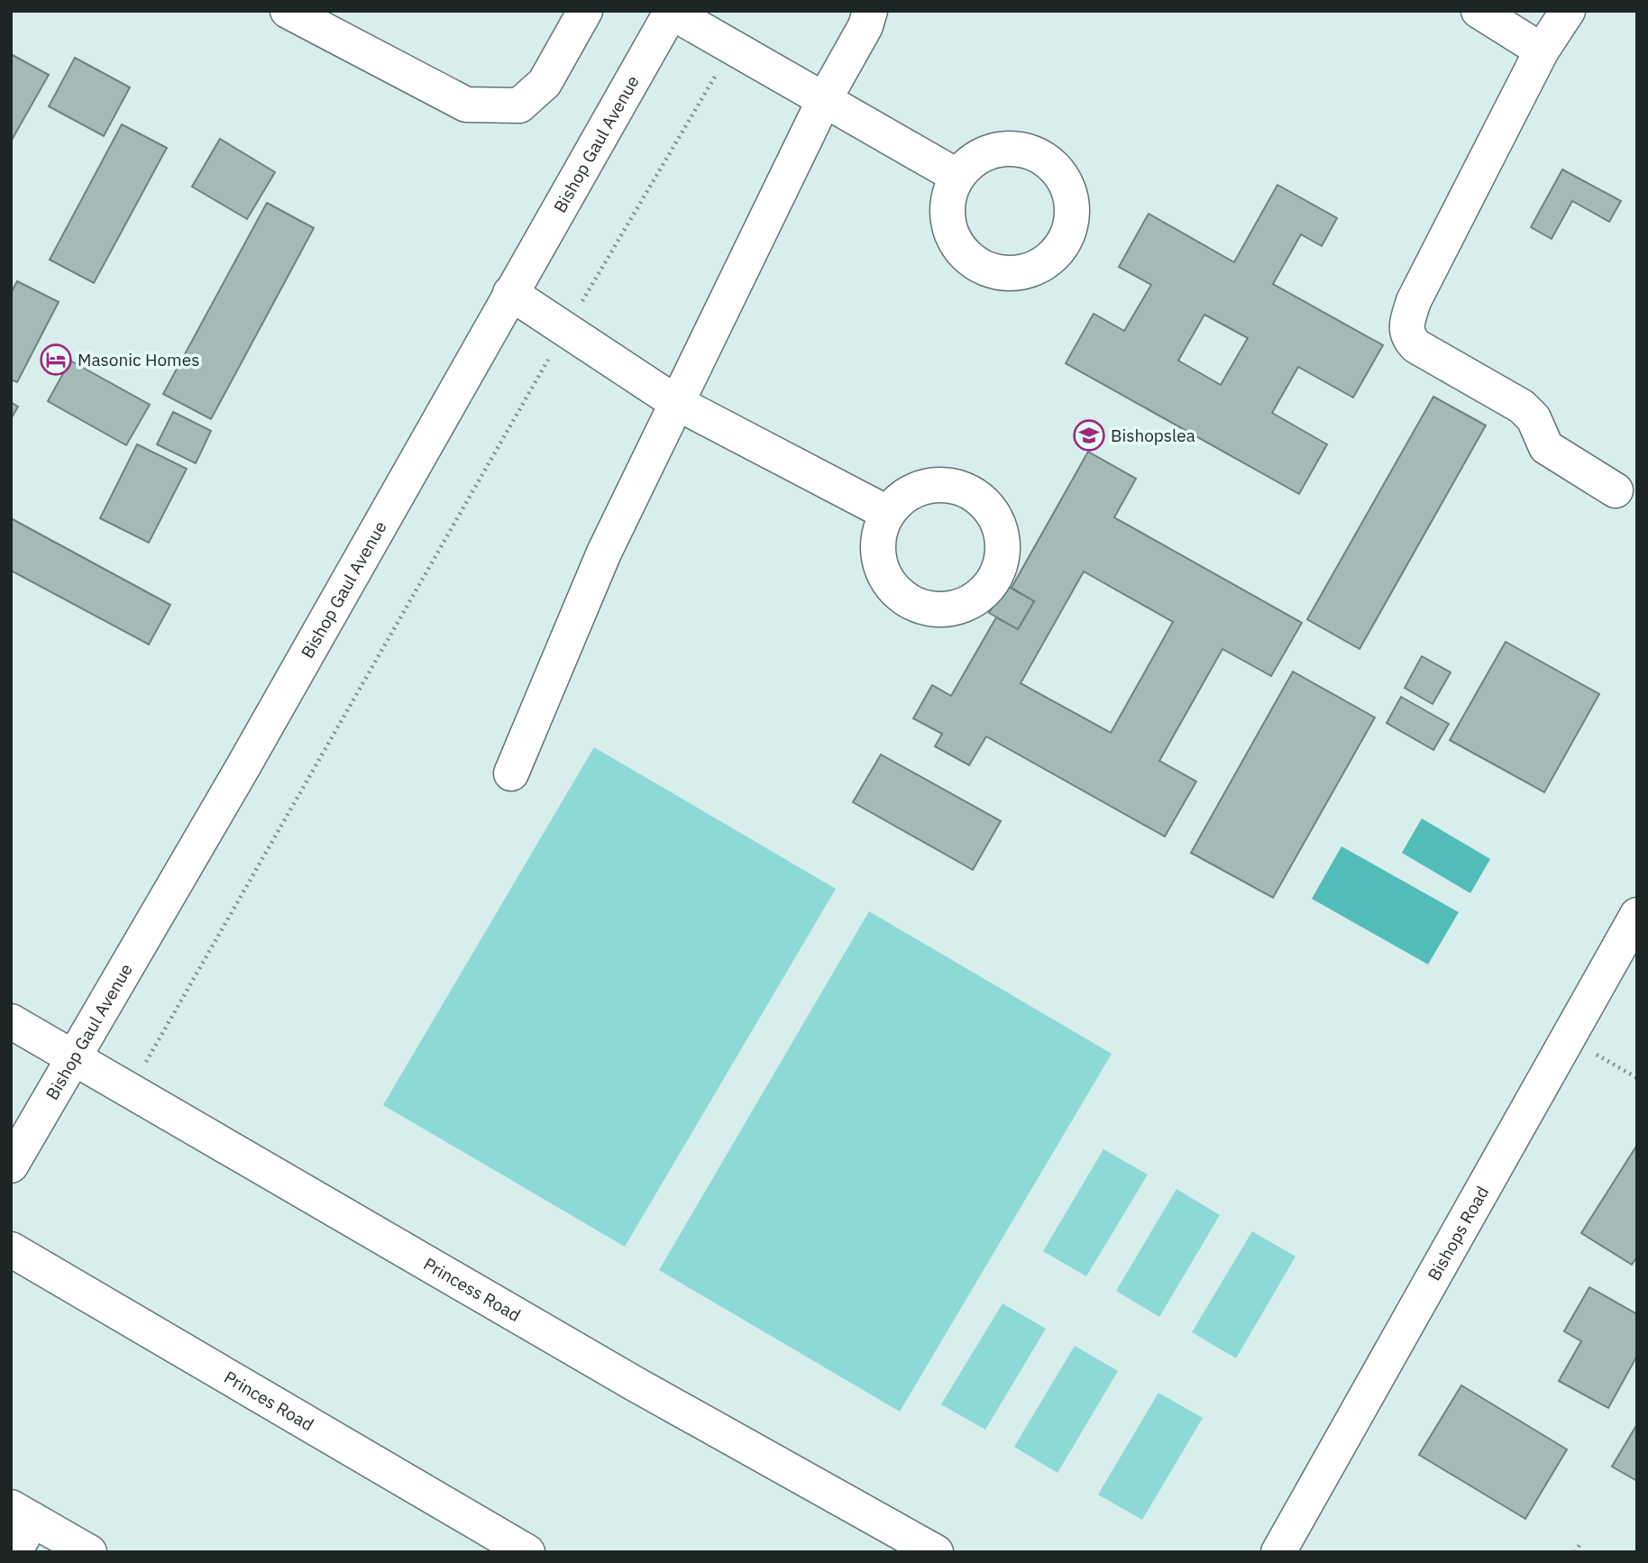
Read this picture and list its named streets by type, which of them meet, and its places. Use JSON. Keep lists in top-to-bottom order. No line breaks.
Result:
{"streets":{"street":["Bishop Gaul Avenue","Bishops Road","Princess Road","Princes Road"]},"crossings":[["Bishop Gaul Avenue","Princess Road"]],"places":{"hotel":["Masonic Homes"],"school or university":["Bishopslea"]}}
